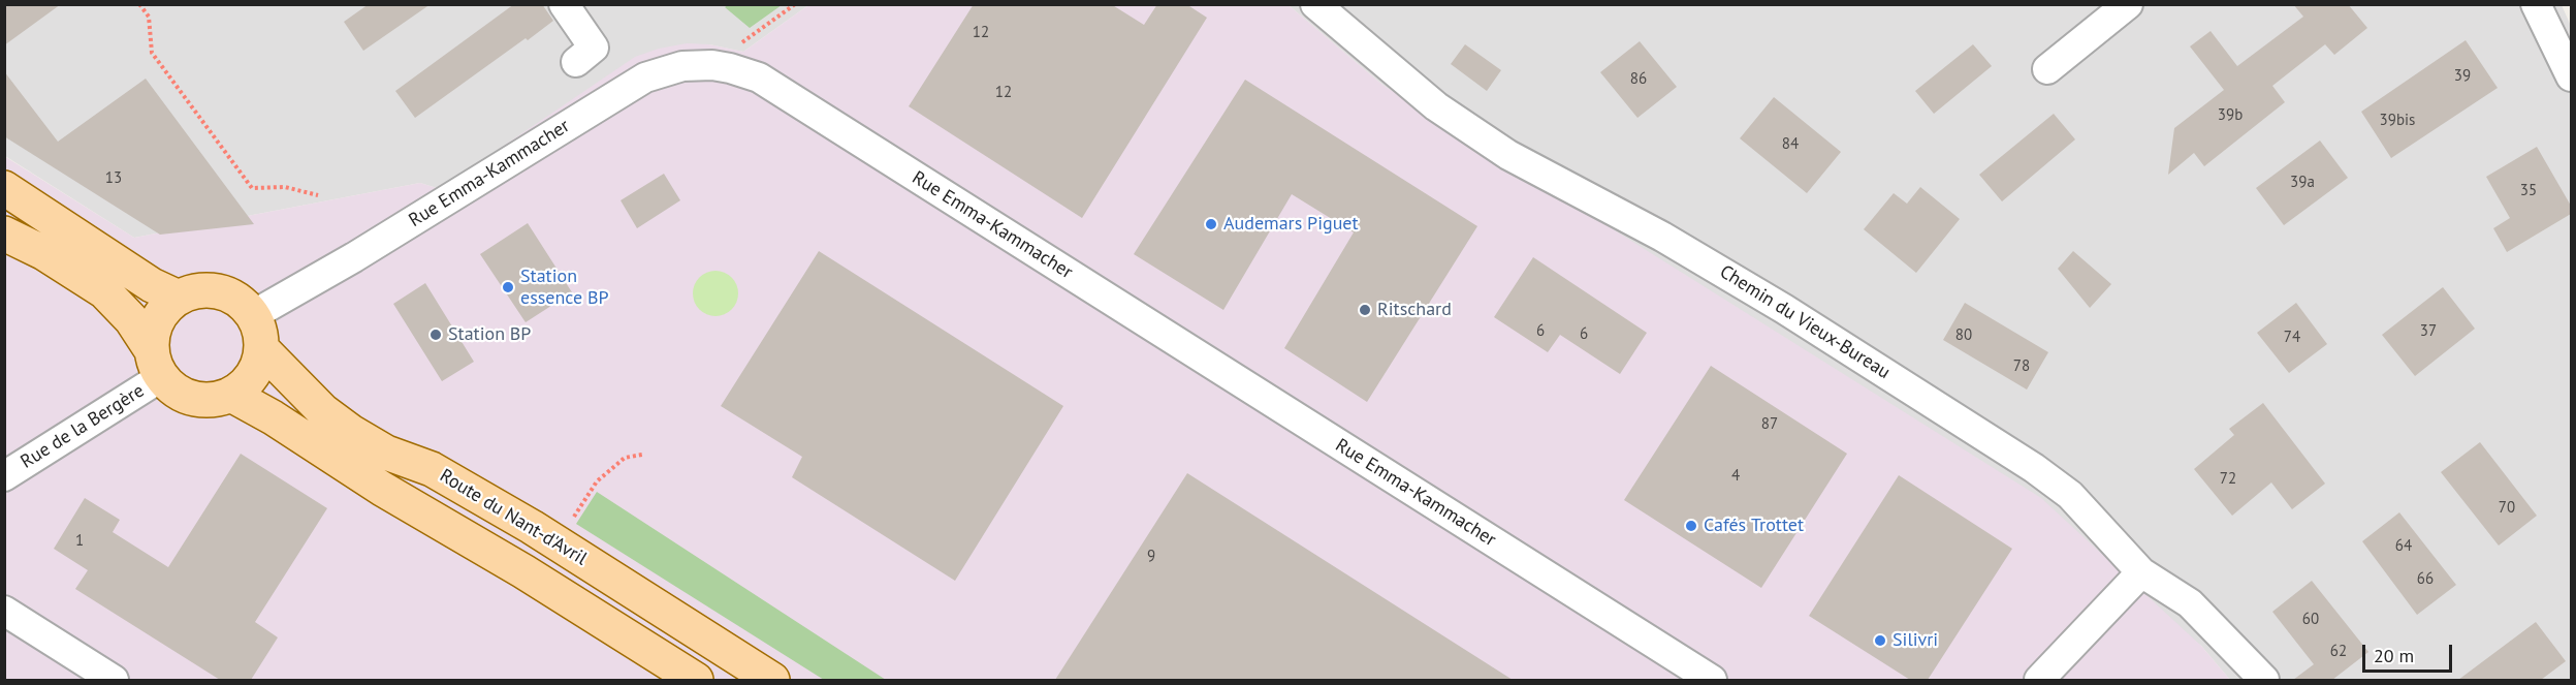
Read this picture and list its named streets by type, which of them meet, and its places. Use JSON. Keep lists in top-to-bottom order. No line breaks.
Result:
{"streets":{"main road":["Route du Nant-d'Avril"],"street":["Rue Emma-Kammacher","Chemin du Vieux-Bureau","Rue de la Bergère"]},"crossings":[["Rue Emma-Kammacher","Rue de la Bergère"],["Rue Emma-Kammacher","Route du Nant-d'Avril"],["Rue de la Bergère","Route du Nant-d'Avril"]],"places":["Audemars Piguet","Station essence BP","Ritschard","Station BP","Cafés Trottet","Silivri"],"house_numbers":["12","39","86","12","39b","39bis","84","13","39a","35","6","37","6","80","74","78","87","4","72","70","1","64","9","66","60","62"],"scale_bar":"20 m"}
